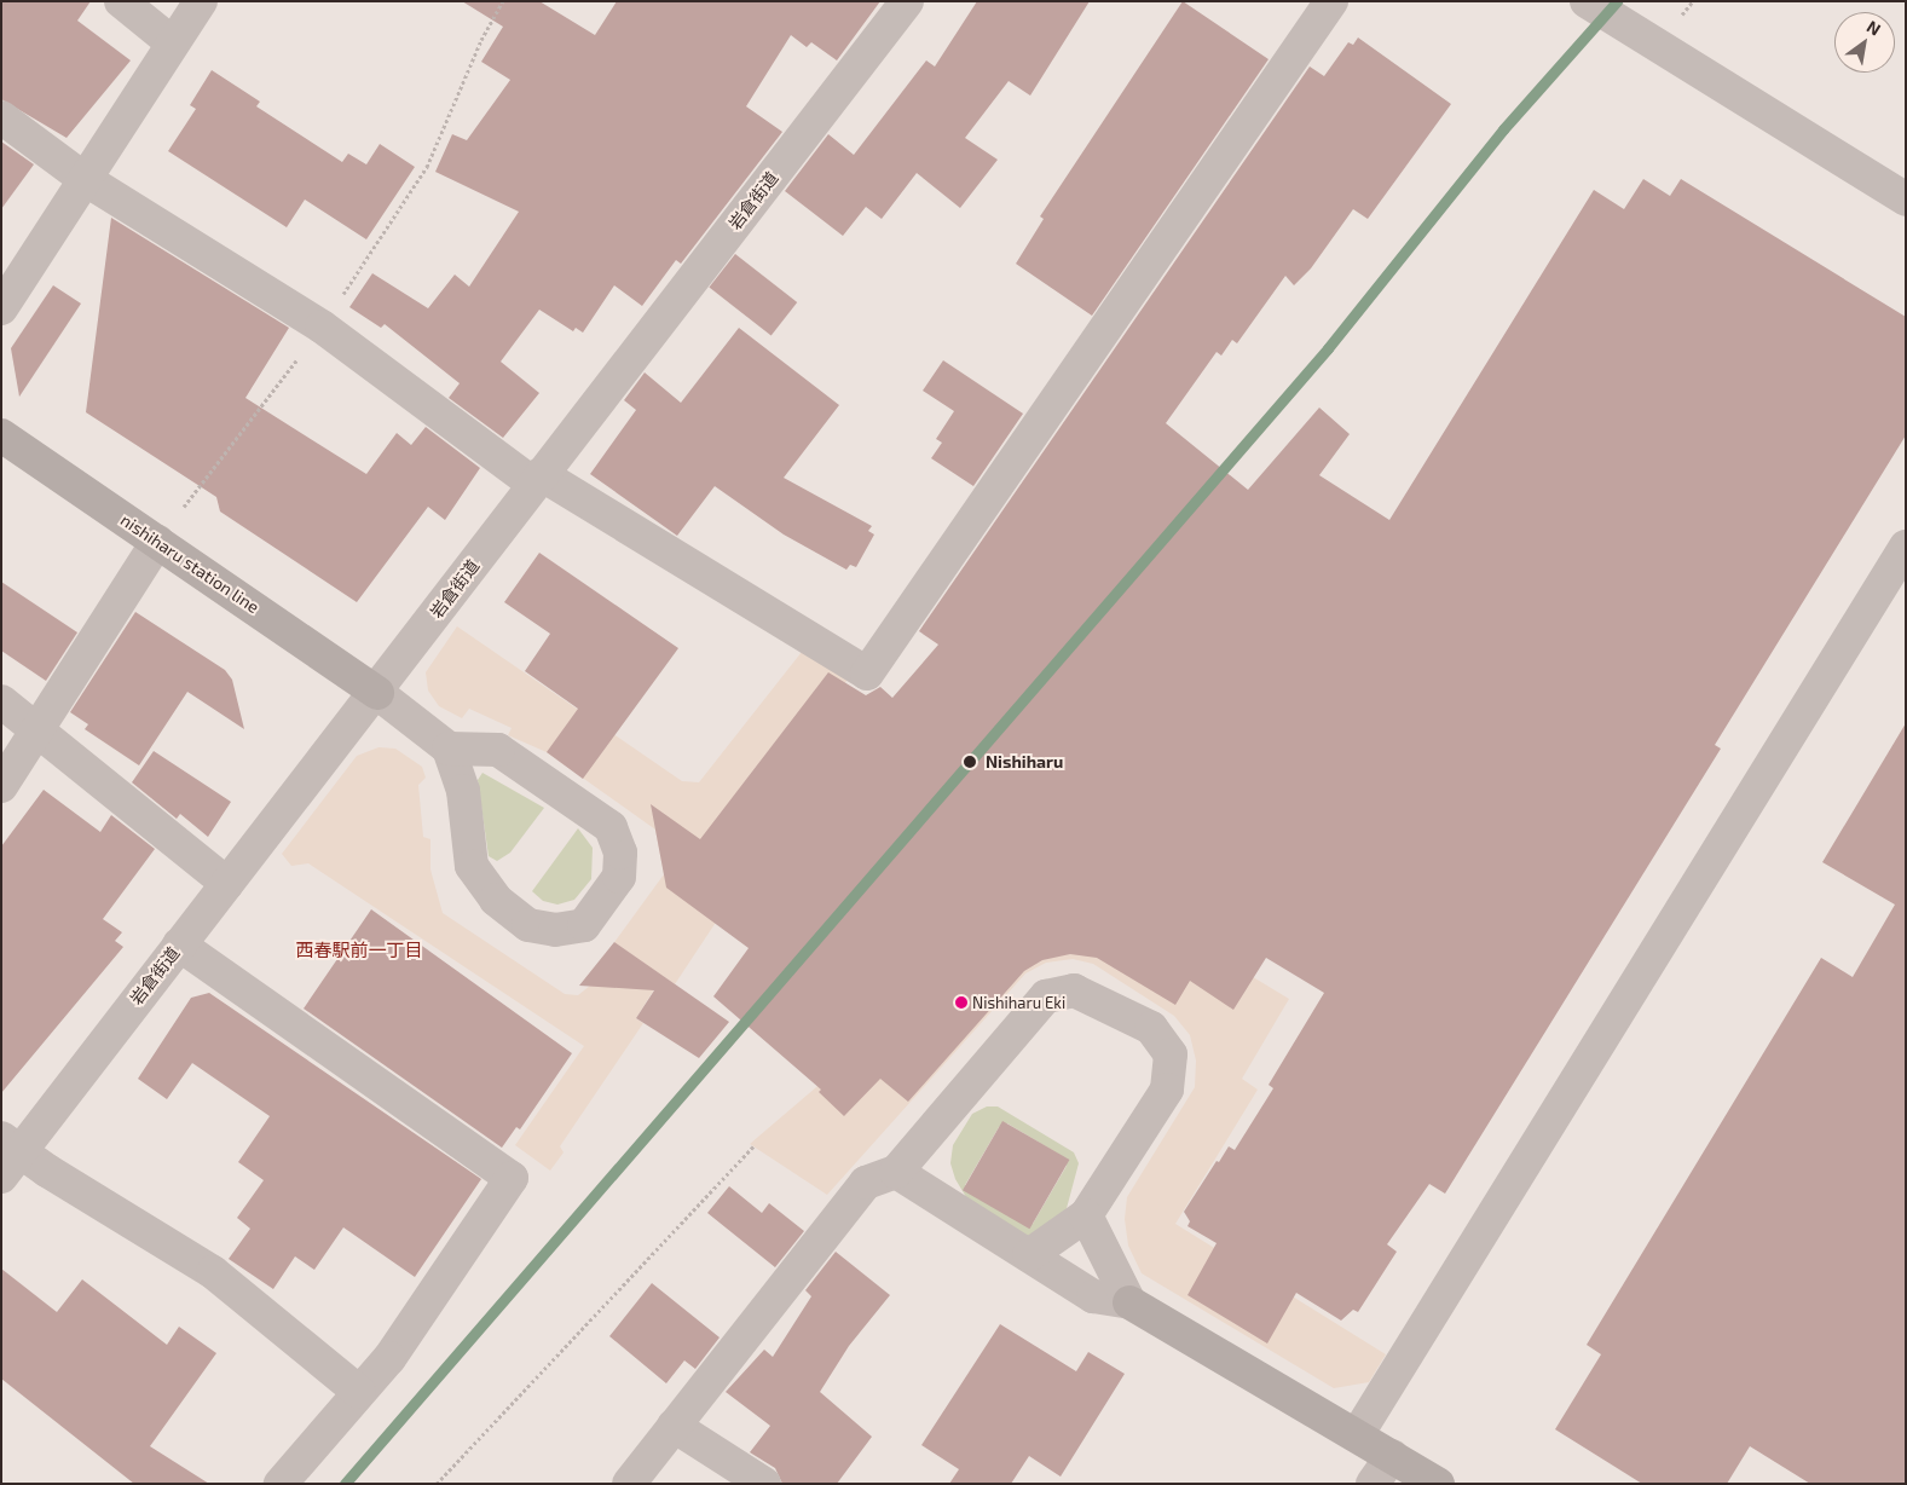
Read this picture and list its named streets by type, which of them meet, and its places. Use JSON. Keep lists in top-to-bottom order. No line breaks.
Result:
{"streets":{"main road":["nishiharu station line"],"street":["岩倉街道"]},"crossings":[["岩倉街道","nishiharu station line"]],"districts":["西春駅前一丁目"],"places":["Nishiharu","Nishiharu Eki"],"north":"top right"}
